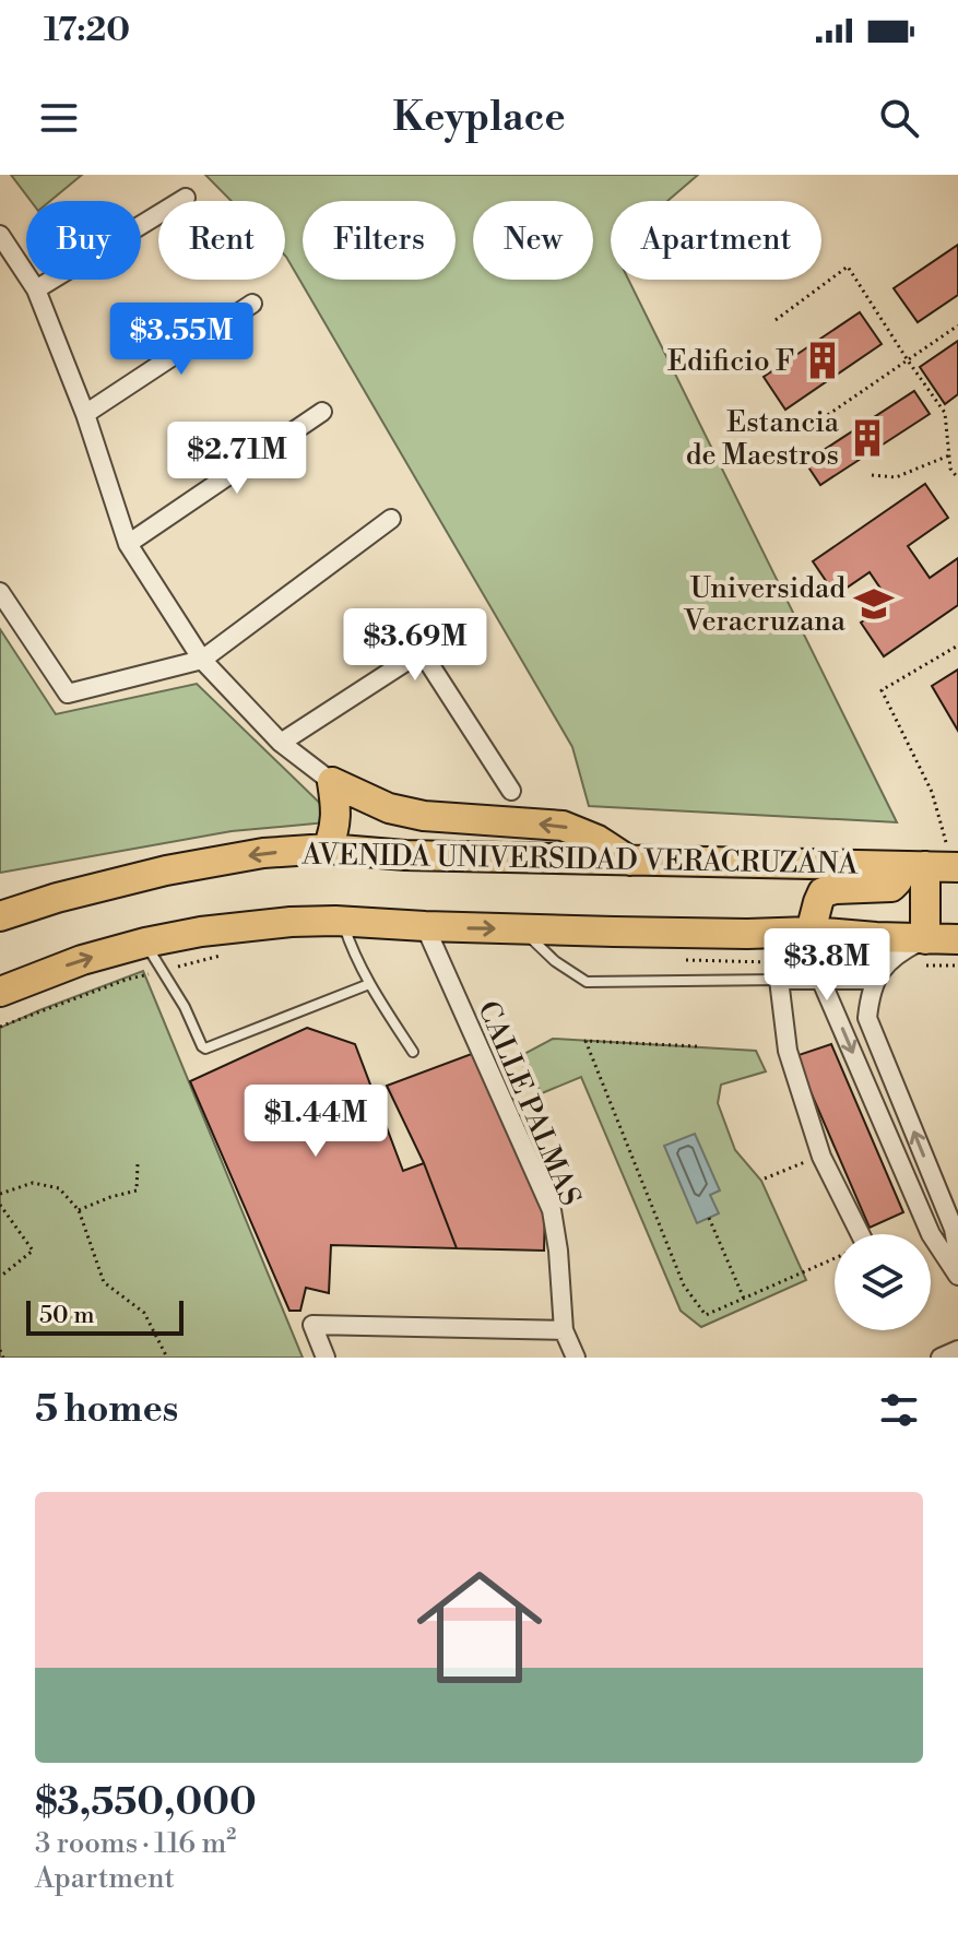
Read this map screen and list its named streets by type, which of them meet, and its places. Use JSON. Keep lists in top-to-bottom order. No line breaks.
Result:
{"streets":{"main road":["AVENIDA UNIVERSIDAD VERACRUZANA"],"street":["CALLE PALMAS"]},"places":{"building":["Edificio F","Estancia de Maestros"],"school or university":["Universidad Veracruzana"]},"scale_bar":"50 m","page":{"status":"17:20","header":"Keyplace","chip":["Buy","Rent","Filters","New","Apartment"],"price":["$3.55M","$2.71M","$3.69M","$3.8M","$1.44M"],"scale":"50 m","heading":"5 homes","list":[{"name":"$3,550,000","note":"3 rooms · 116 m² · Apartment"}]}}
